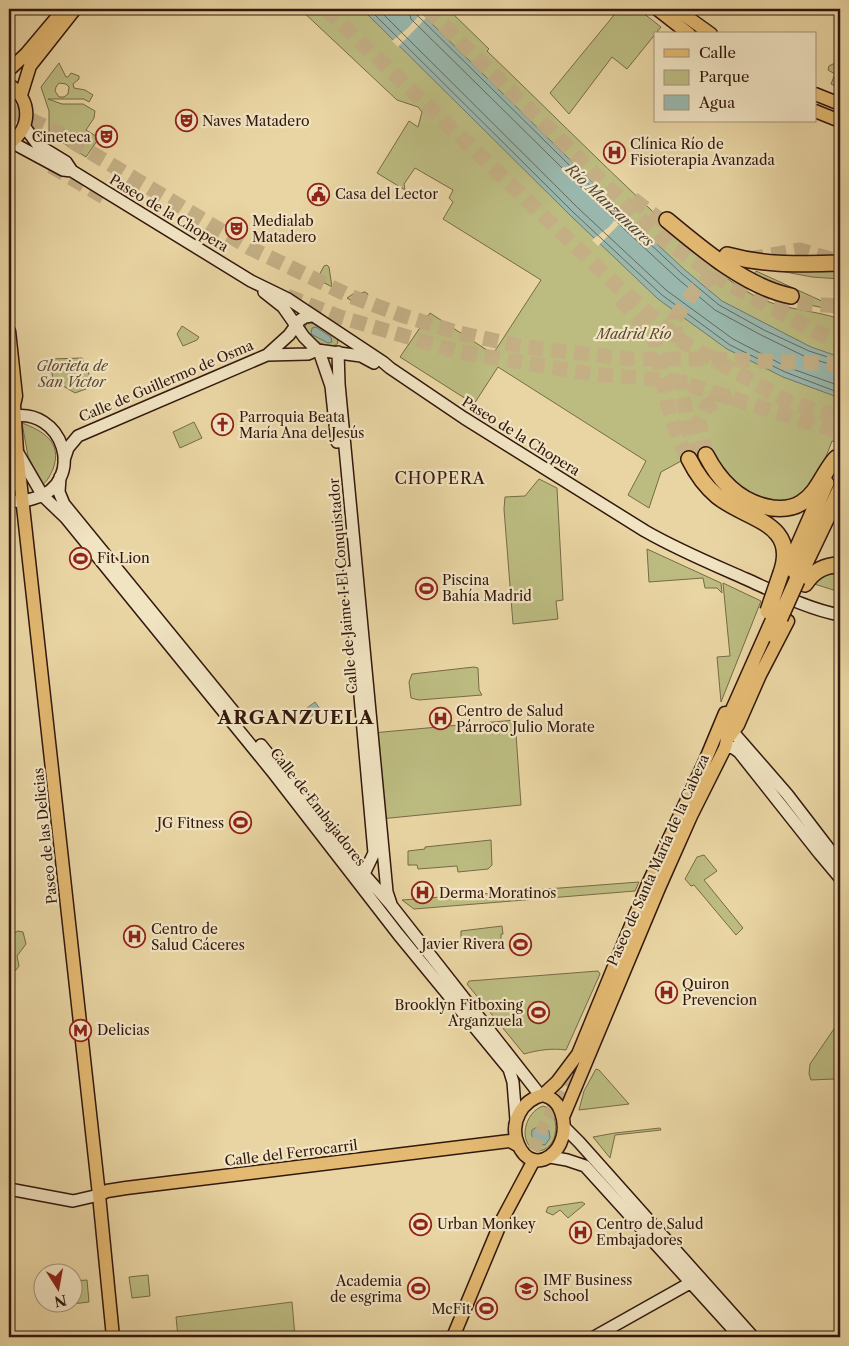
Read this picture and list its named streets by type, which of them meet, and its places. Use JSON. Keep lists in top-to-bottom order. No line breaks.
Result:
{"streets":{"main road":["Paseo de las Delicias","Paseo de Santa María de la Cabeza","Calle del Ferrocarril"],"street":["Paseo de la Chopera","Calle de Guillermo de Osma","Calle de Jaime I El Conquistador","Calle de Embajadores"]},"crossings":[["Paseo de la Chopera","Calle de Guillermo de Osma"],["Paseo de la Chopera","Calle de Jaime I El Conquistador"],["Calle de Guillermo de Osma","Calle de Jaime I El Conquistador"],["Calle de Guillermo de Osma","Paseo de las Delicias"],["Calle de Jaime I El Conquistador","Calle de Embajadores"],["Calle de Embajadores","Paseo de las Delicias"],["Calle de Embajadores","Paseo de Santa María de la Cabeza"],["Calle de Embajadores","Calle del Ferrocarril"],["Paseo de las Delicias","Calle del Ferrocarril"],["Paseo de Santa María de la Cabeza","Calle del Ferrocarril"]],"districts":["CHOPERA","ARGANZUELA"],"water":["Río Manzanares"],"parks":["Madrid Río","Glorieta de San Víctor"],"places":{"theatre":["Naves Matadero","Cineteca","Medialab Matadero"],"hospital":["Clínica Río de Fisioterapia Avanzada","Centro de Salud Párroco Julio Morate","Derma Moratinos","Centro de Salud Cáceres","Quiron Prevencion","Centro de Salud Embajadores"],"public building":["Casa del Lector"],"church":["Parroquia Beata María Ana de Jesús"],"sports":["Fit Lion","Piscina Bahía Madrid","JG Fitness","Javier Rivera","Brooklyn Fitboxing Arganzuela","Urban Monkey","Academia de esgrima","McFit"],"metro station":["Delicias"],"school or university":["IMF Business School"]},"legend":["Calle","Parque","Agua"],"north":"bottom"}
